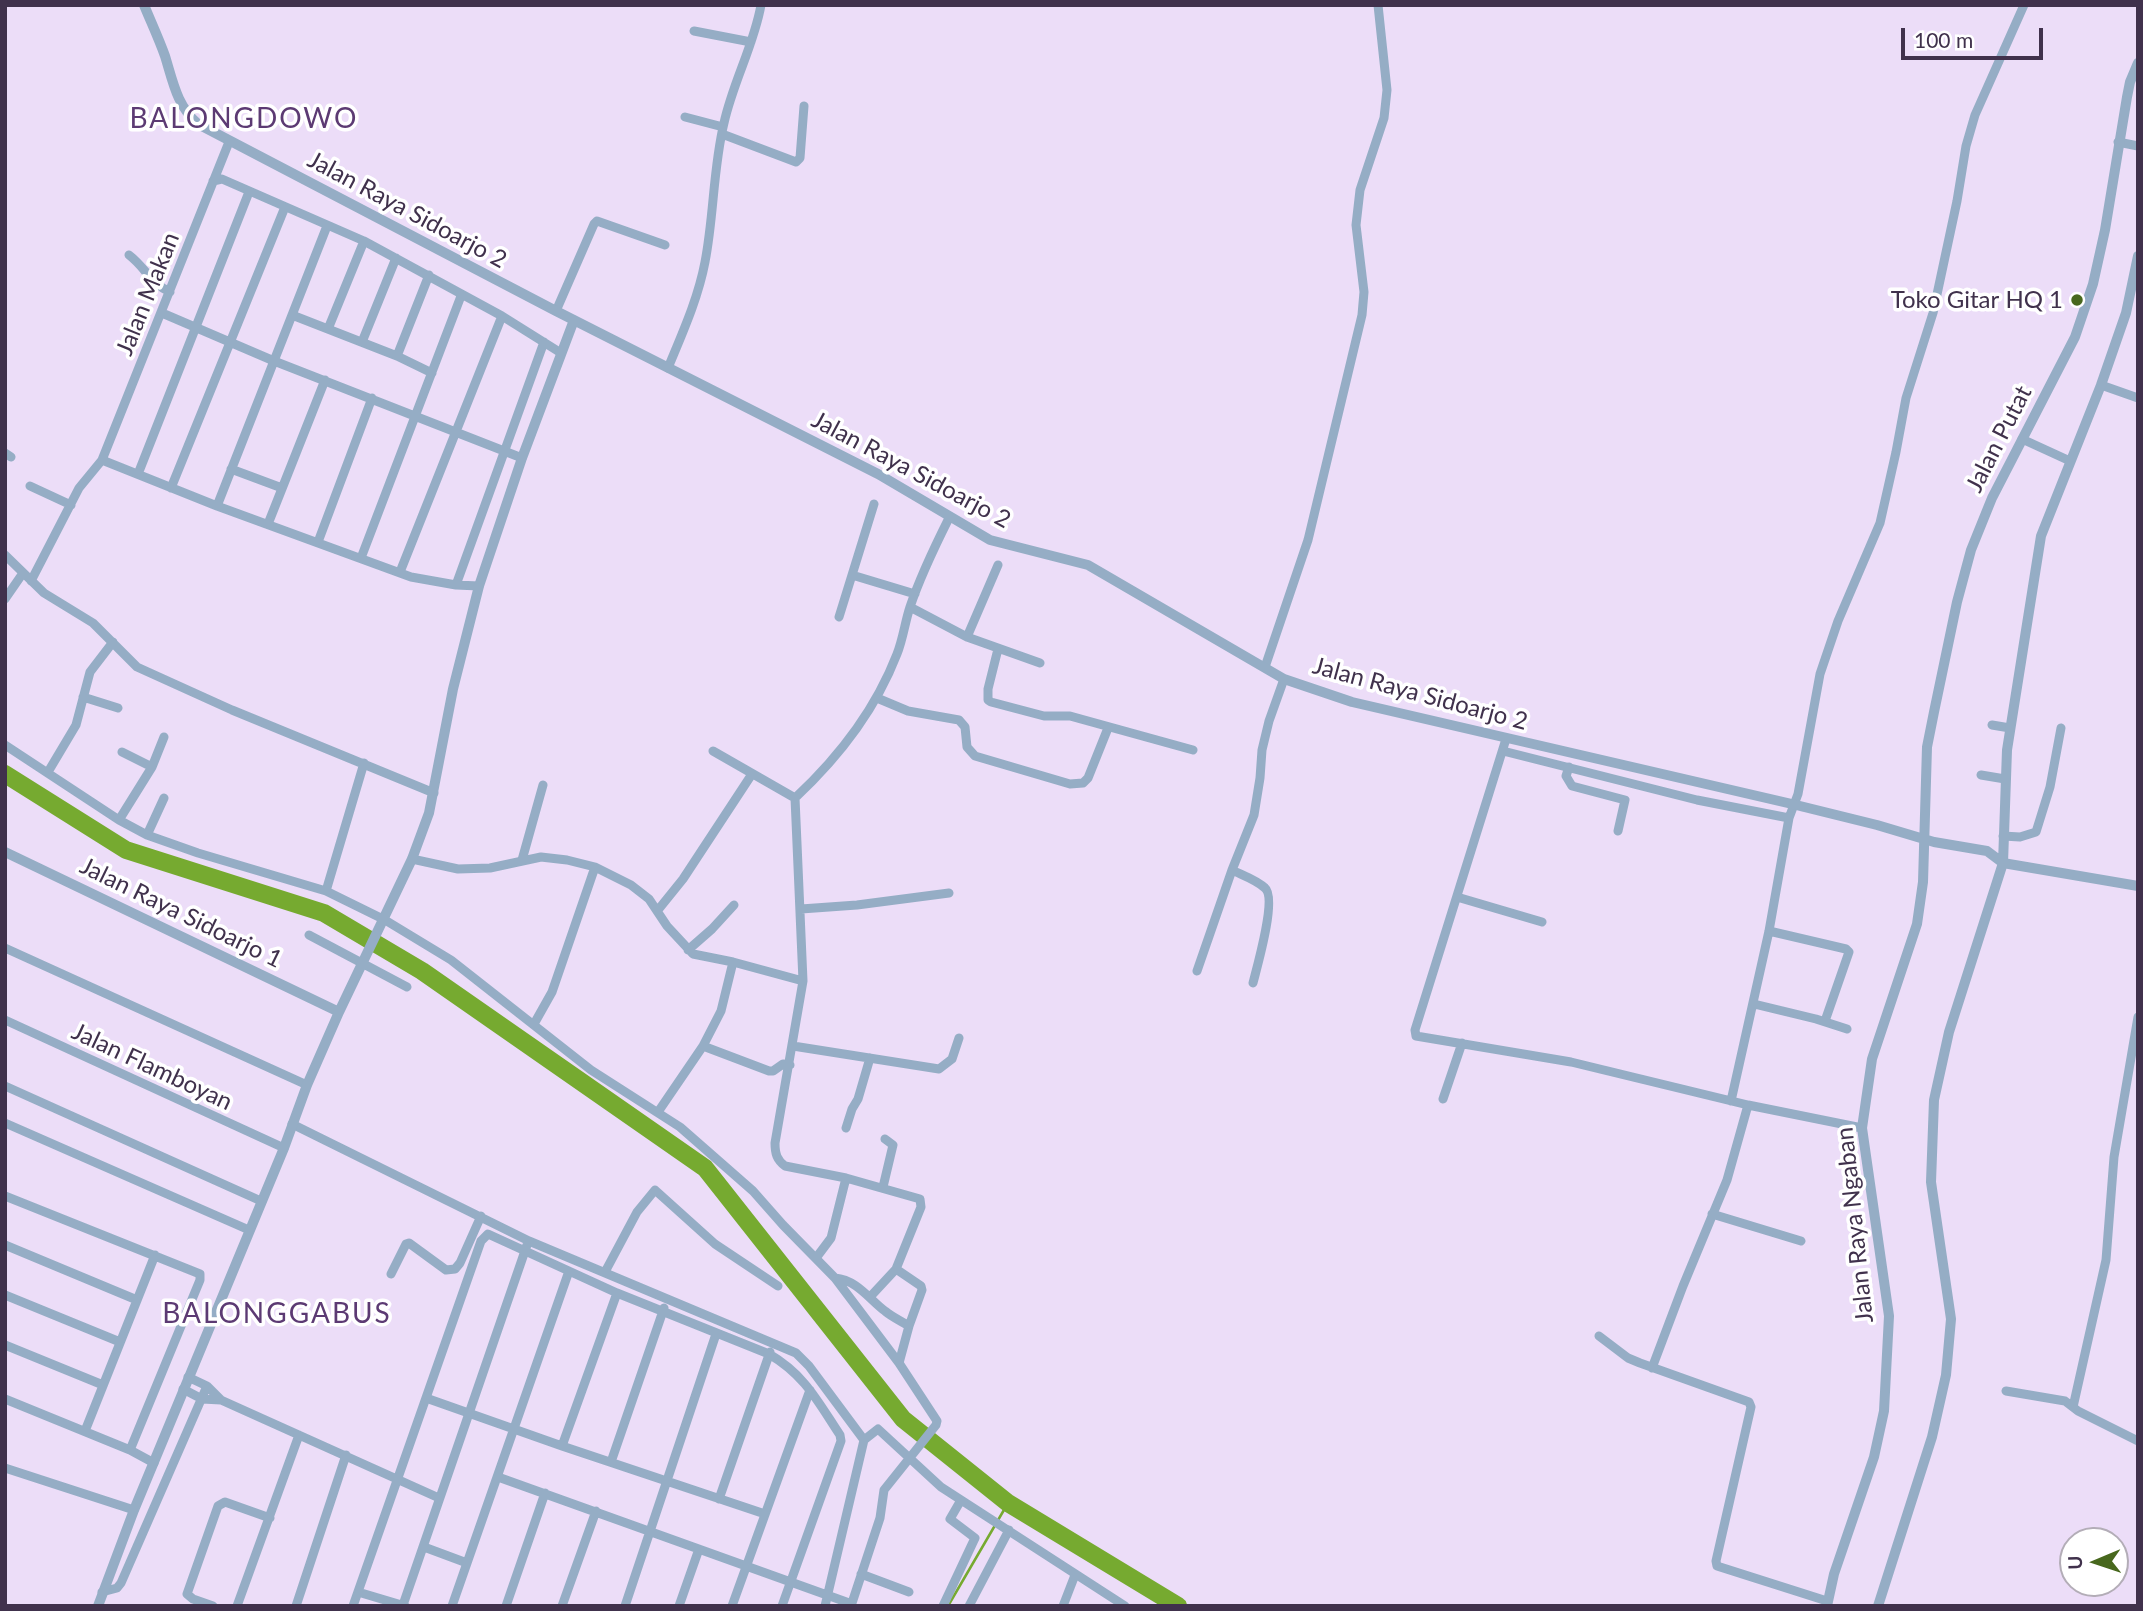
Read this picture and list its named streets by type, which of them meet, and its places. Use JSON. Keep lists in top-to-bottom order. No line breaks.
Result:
{"streets":{"street":["Jalan Raya Sidoarjo 2","Jalan Makan","Jalan Putat","Jalan Raya Sidoarjo 1","Jalan Flamboyan","Jalan Raya Ngaban"]},"crossings":[["Jalan Raya Sidoarjo 2","Jalan Makan"],["Jalan Raya Sidoarjo 2","Jalan Putat"],["Jalan Raya Sidoarjo 2","Jalan Raya Ngaban"],["Jalan Putat","Jalan Raya Ngaban"]],"districts":["BALONGDOWO","BALONGGABUS"],"places":["Toko Gitar HQ 1"],"scale_bar":"100 m","north":"left"}
